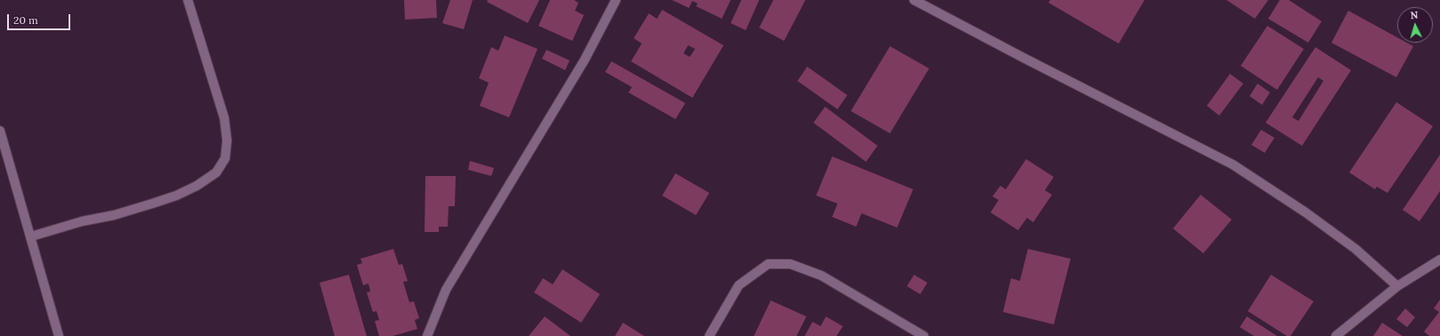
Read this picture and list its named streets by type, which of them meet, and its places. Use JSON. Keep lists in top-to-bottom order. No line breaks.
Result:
{"scale_bar":"20 m","north":"top"}
